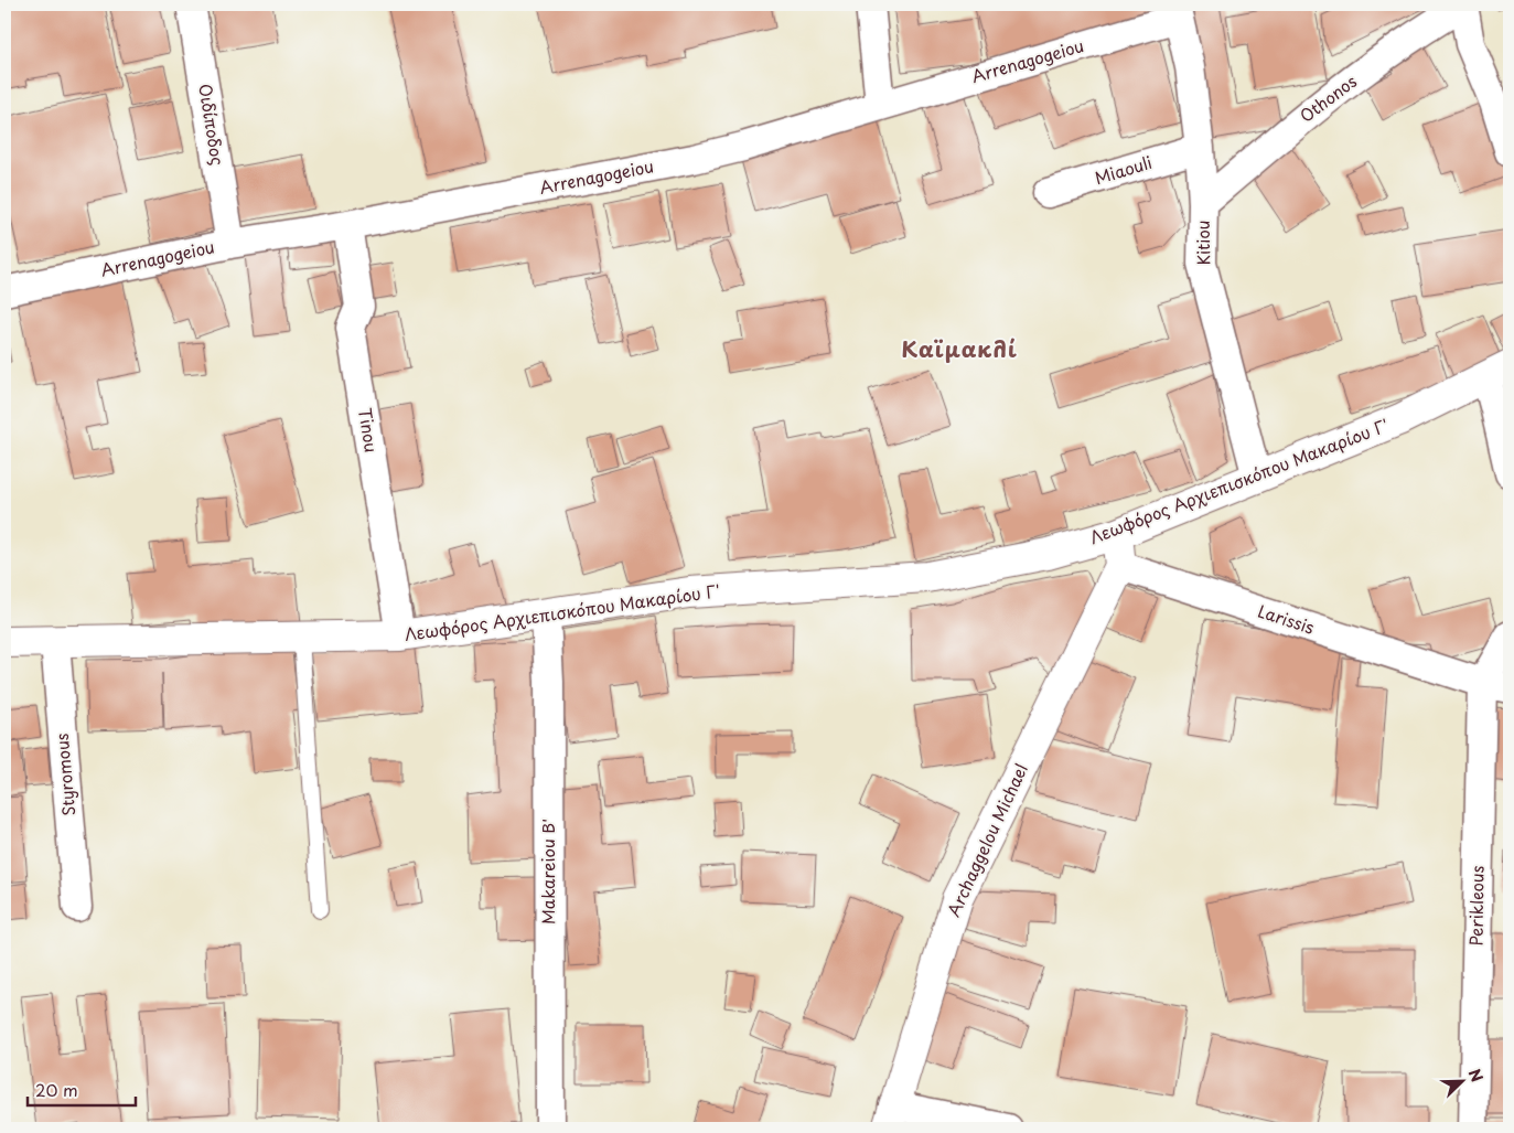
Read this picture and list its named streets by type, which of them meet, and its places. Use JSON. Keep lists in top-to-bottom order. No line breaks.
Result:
{"streets":{"street":["Arrenagogeiou","Othonos","Οιδίποδος","Miaouli","Kitiou","Tinou","Λεωφόρος Αρχιεπισκόπου Μακαρίου Γ'","Larissis","Styromous","Archaggelou Michael","Makareiou B'","Perikleous"]},"crossings":[["Arrenagogeiou","Οιδίποδος"],["Arrenagogeiou","Kitiou"],["Arrenagogeiou","Tinou"],["Othonos","Kitiou"],["Miaouli","Kitiou"],["Kitiou","Λεωφόρος Αρχιεπισκόπου Μακαρίου Γ'"],["Tinou","Λεωφόρος Αρχιεπισκόπου Μακαρίου Γ'"],["Λεωφόρος Αρχιεπισκόπου Μακαρίου Γ'","Styromous"],["Λεωφόρος Αρχιεπισκόπου Μακαρίου Γ'","Makareiou B'"],["Larissis","Archaggelou Michael"],["Larissis","Perikleous"]],"districts":["Καϊμακλί"],"scale_bar":"20 m","north":"top right"}
